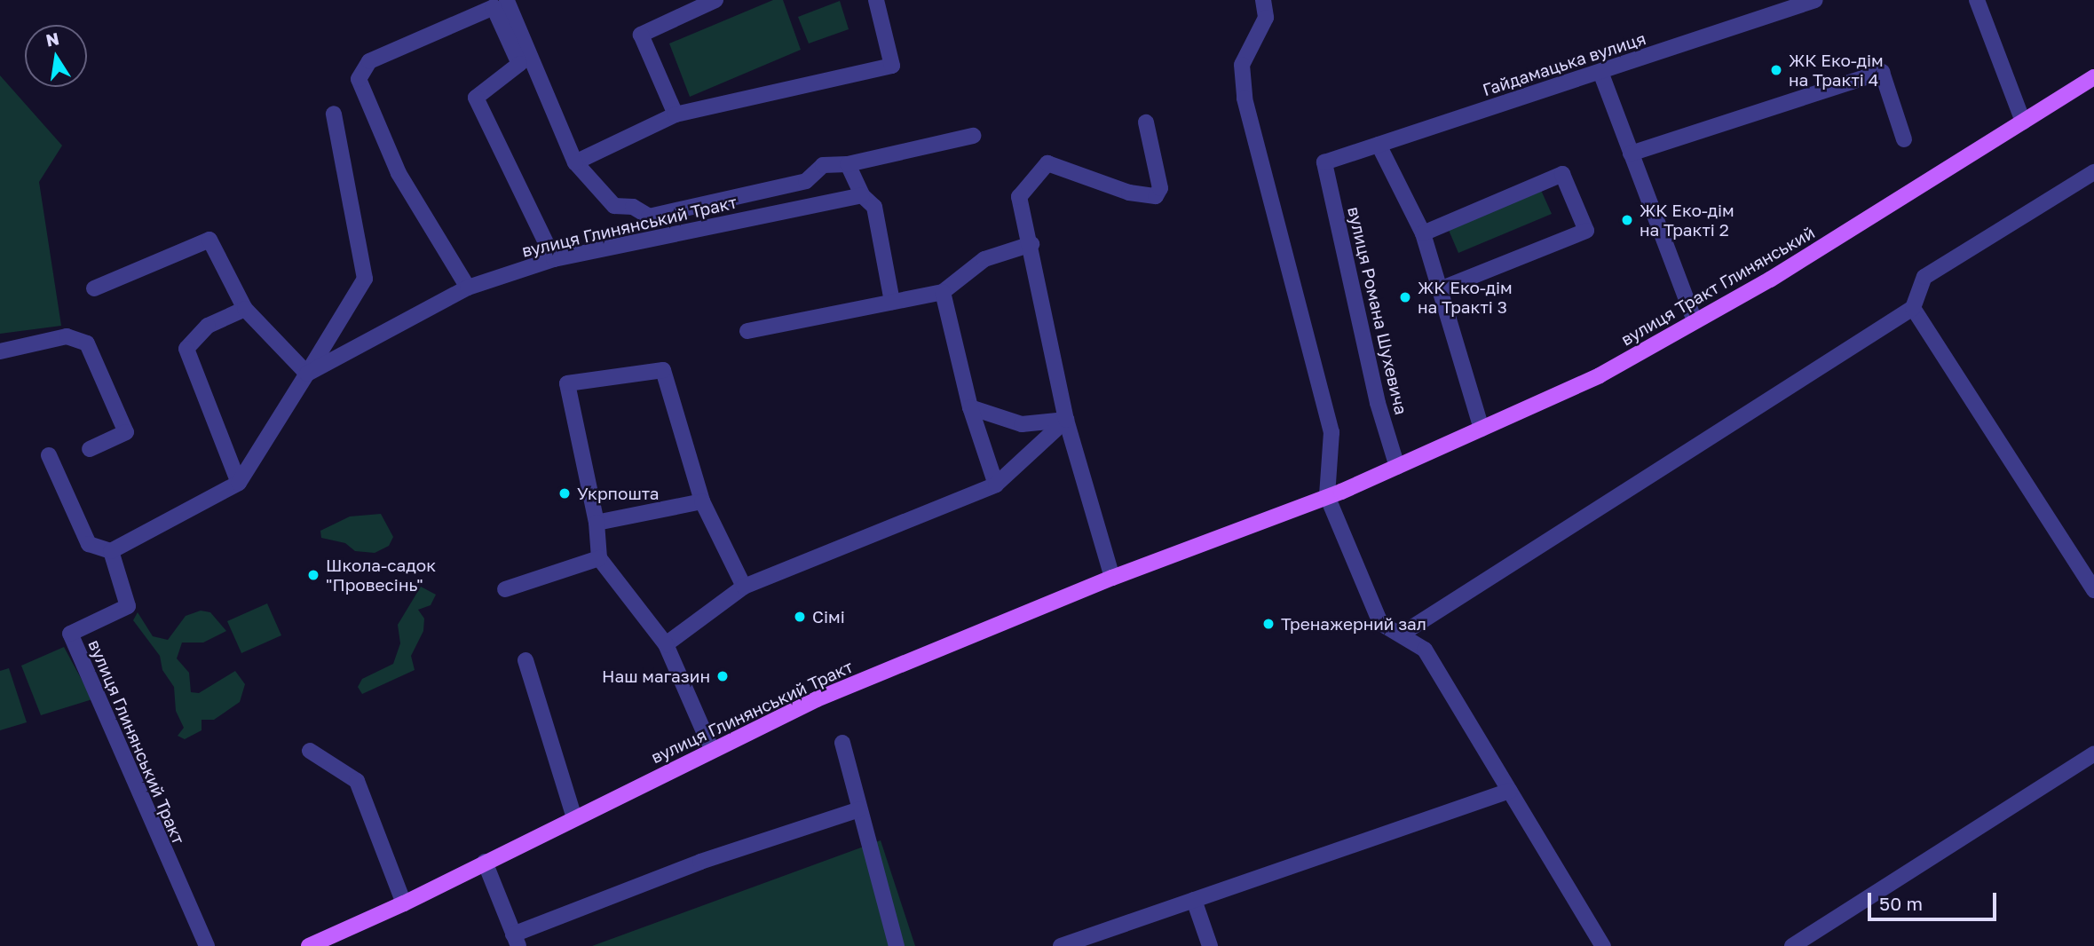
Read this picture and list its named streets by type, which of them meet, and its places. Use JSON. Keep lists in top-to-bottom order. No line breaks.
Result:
{"streets":{"main road":["вулиця Глинянський Тракт","вулиця Тракт Глинянський"],"street":["Гайдамацька вулиця","вулиця Романа Шухевича"]},"crossings":[["Гайдамацька вулиця","вулиця Романа Шухевича"],["вулиця Глинянський Тракт","вулиця Тракт Глинянський"],["вулиця Тракт Глинянський","вулиця Романа Шухевича"]],"places":["ЖК Еко-дім на Тракті 4","ЖК Еко-дім на Тракті 2","ЖК Еко-дім на Тракті 3","Укрпошта","Школа-садок \"Провесінь\"","Сімі","Тренажерний зал","Наш магазин"],"scale_bar":"50 m","north":"top"}
